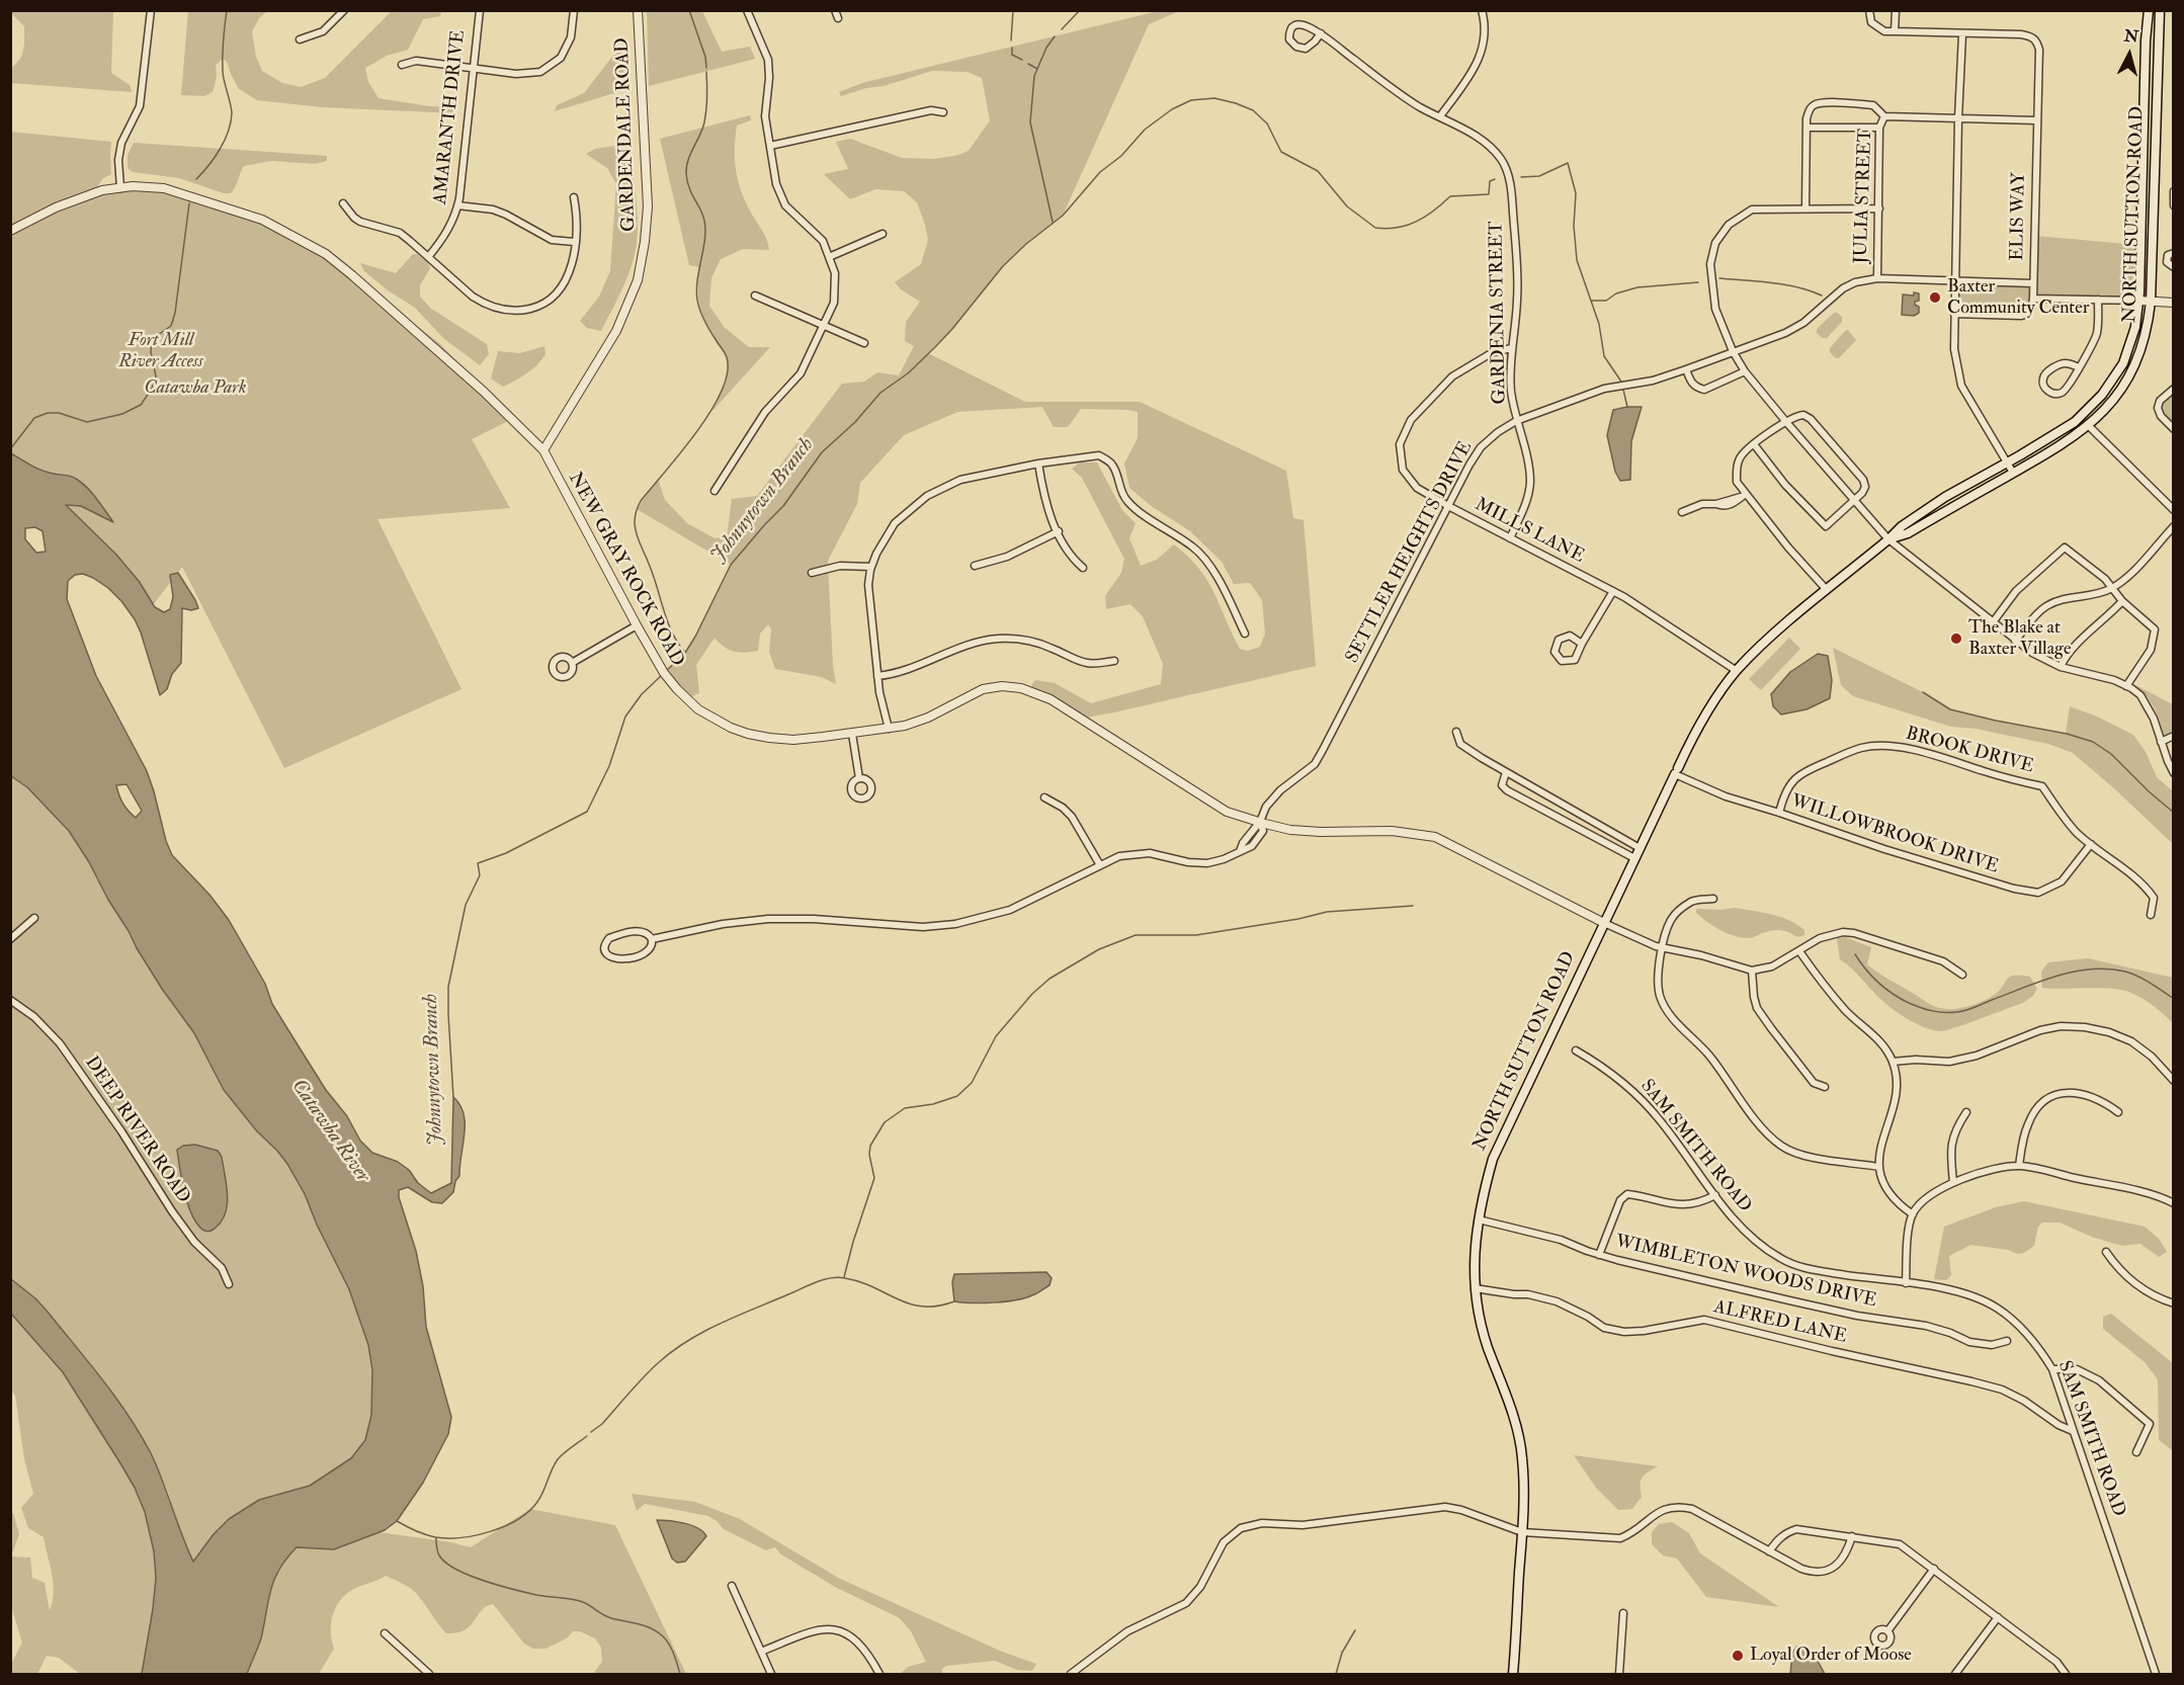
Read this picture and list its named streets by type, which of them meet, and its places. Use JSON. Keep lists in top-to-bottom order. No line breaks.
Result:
{"streets":{"main road":["NORTH SUTTON ROAD"],"street":["AMARANTH DRIVE","GARDENDALE ROAD","JULIA STREET","ELIS WAY","GARDENIA STREET","MILLS LANE","SETTLER HEIGHTS DRIVE","NEW GRAY ROCK ROAD","BROOK DRIVE","WILLOWBROOK DRIVE","DEEP RIVER ROAD","SAM SMITH ROAD","WIMBLETON WOODS DRIVE","ALFRED LANE"]},"crossings":[["GARDENDALE ROAD","NEW GRAY ROCK ROAD"],["NORTH SUTTON ROAD","MILLS LANE"],["NORTH SUTTON ROAD","NEW GRAY ROCK ROAD"],["NORTH SUTTON ROAD","WILLOWBROOK DRIVE"],["NORTH SUTTON ROAD","WIMBLETON WOODS DRIVE"],["NORTH SUTTON ROAD","ALFRED LANE"],["GARDENIA STREET","MILLS LANE"],["GARDENIA STREET","SETTLER HEIGHTS DRIVE"],["MILLS LANE","SETTLER HEIGHTS DRIVE"],["SETTLER HEIGHTS DRIVE","NEW GRAY ROCK ROAD"],["BROOK DRIVE","WILLOWBROOK DRIVE"],["SAM SMITH ROAD","ALFRED LANE"]],"water":["Johnnytown Branch","Catawba River"],"parks":["Fort Mill River Access","Catawba Park"],"places":["Baxter Community Center","The Blake at Baxter Village","Loyal Order of Moose"],"north":"top"}
